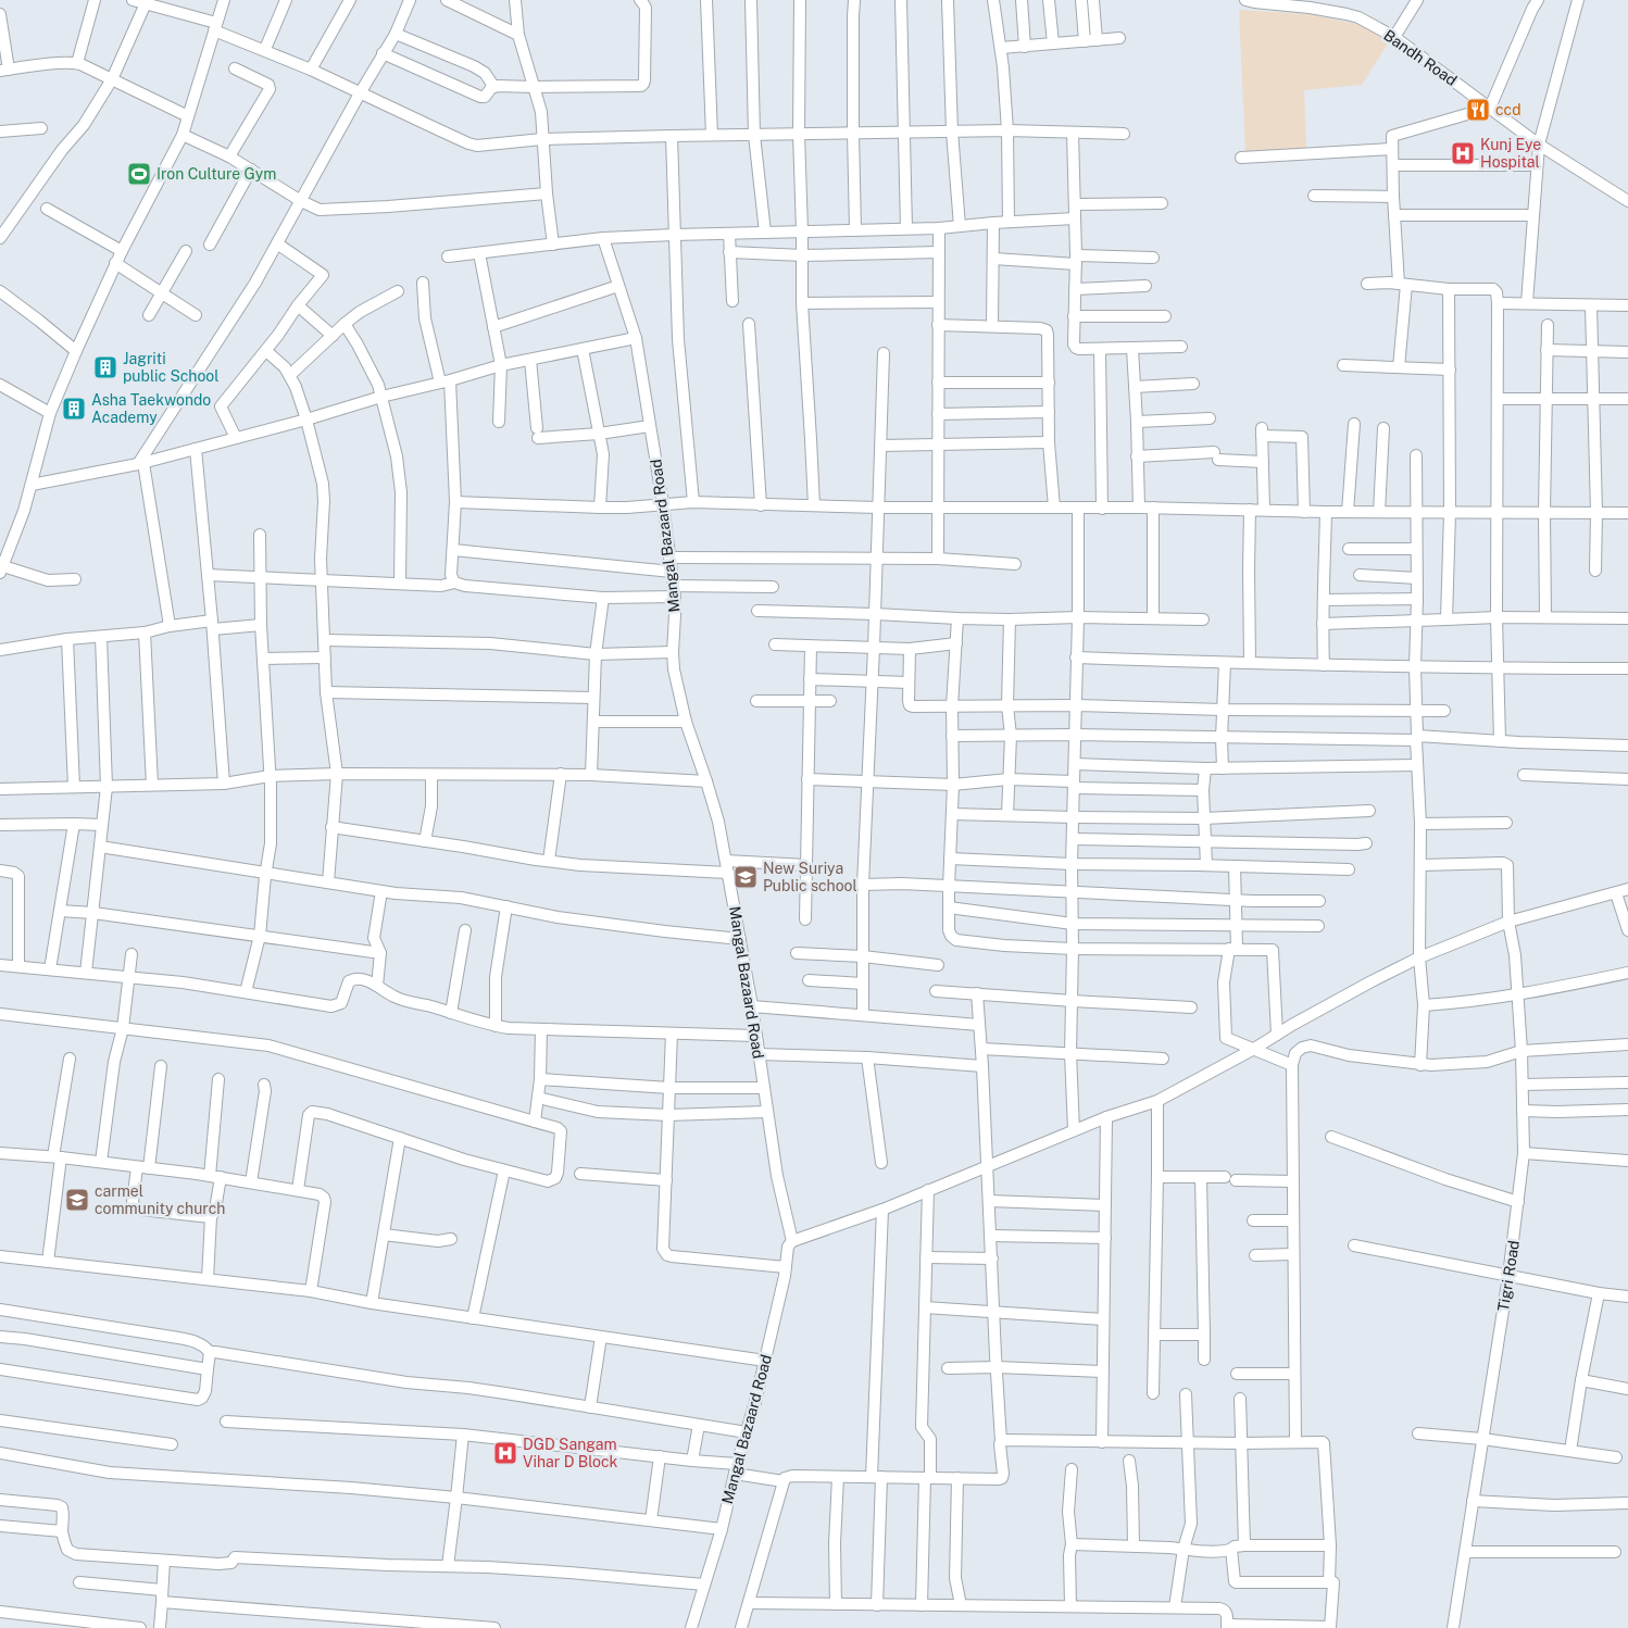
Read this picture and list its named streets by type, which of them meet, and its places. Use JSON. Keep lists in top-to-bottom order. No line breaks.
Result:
{"streets":{"street":["Bandh Road","Mangal Bazaard Road","Tigri Road"]},"places":{"restaurant":["ccd"],"hospital":["Kunj Eye Hospital","DGD Sangam Vihar D Block"],"sports":["Iron Culture Gym"],"building":["Jagriti public School","Asha Taekwondo Academy"],"school or university":["New Suriya Public school","carmel community church"]}}
